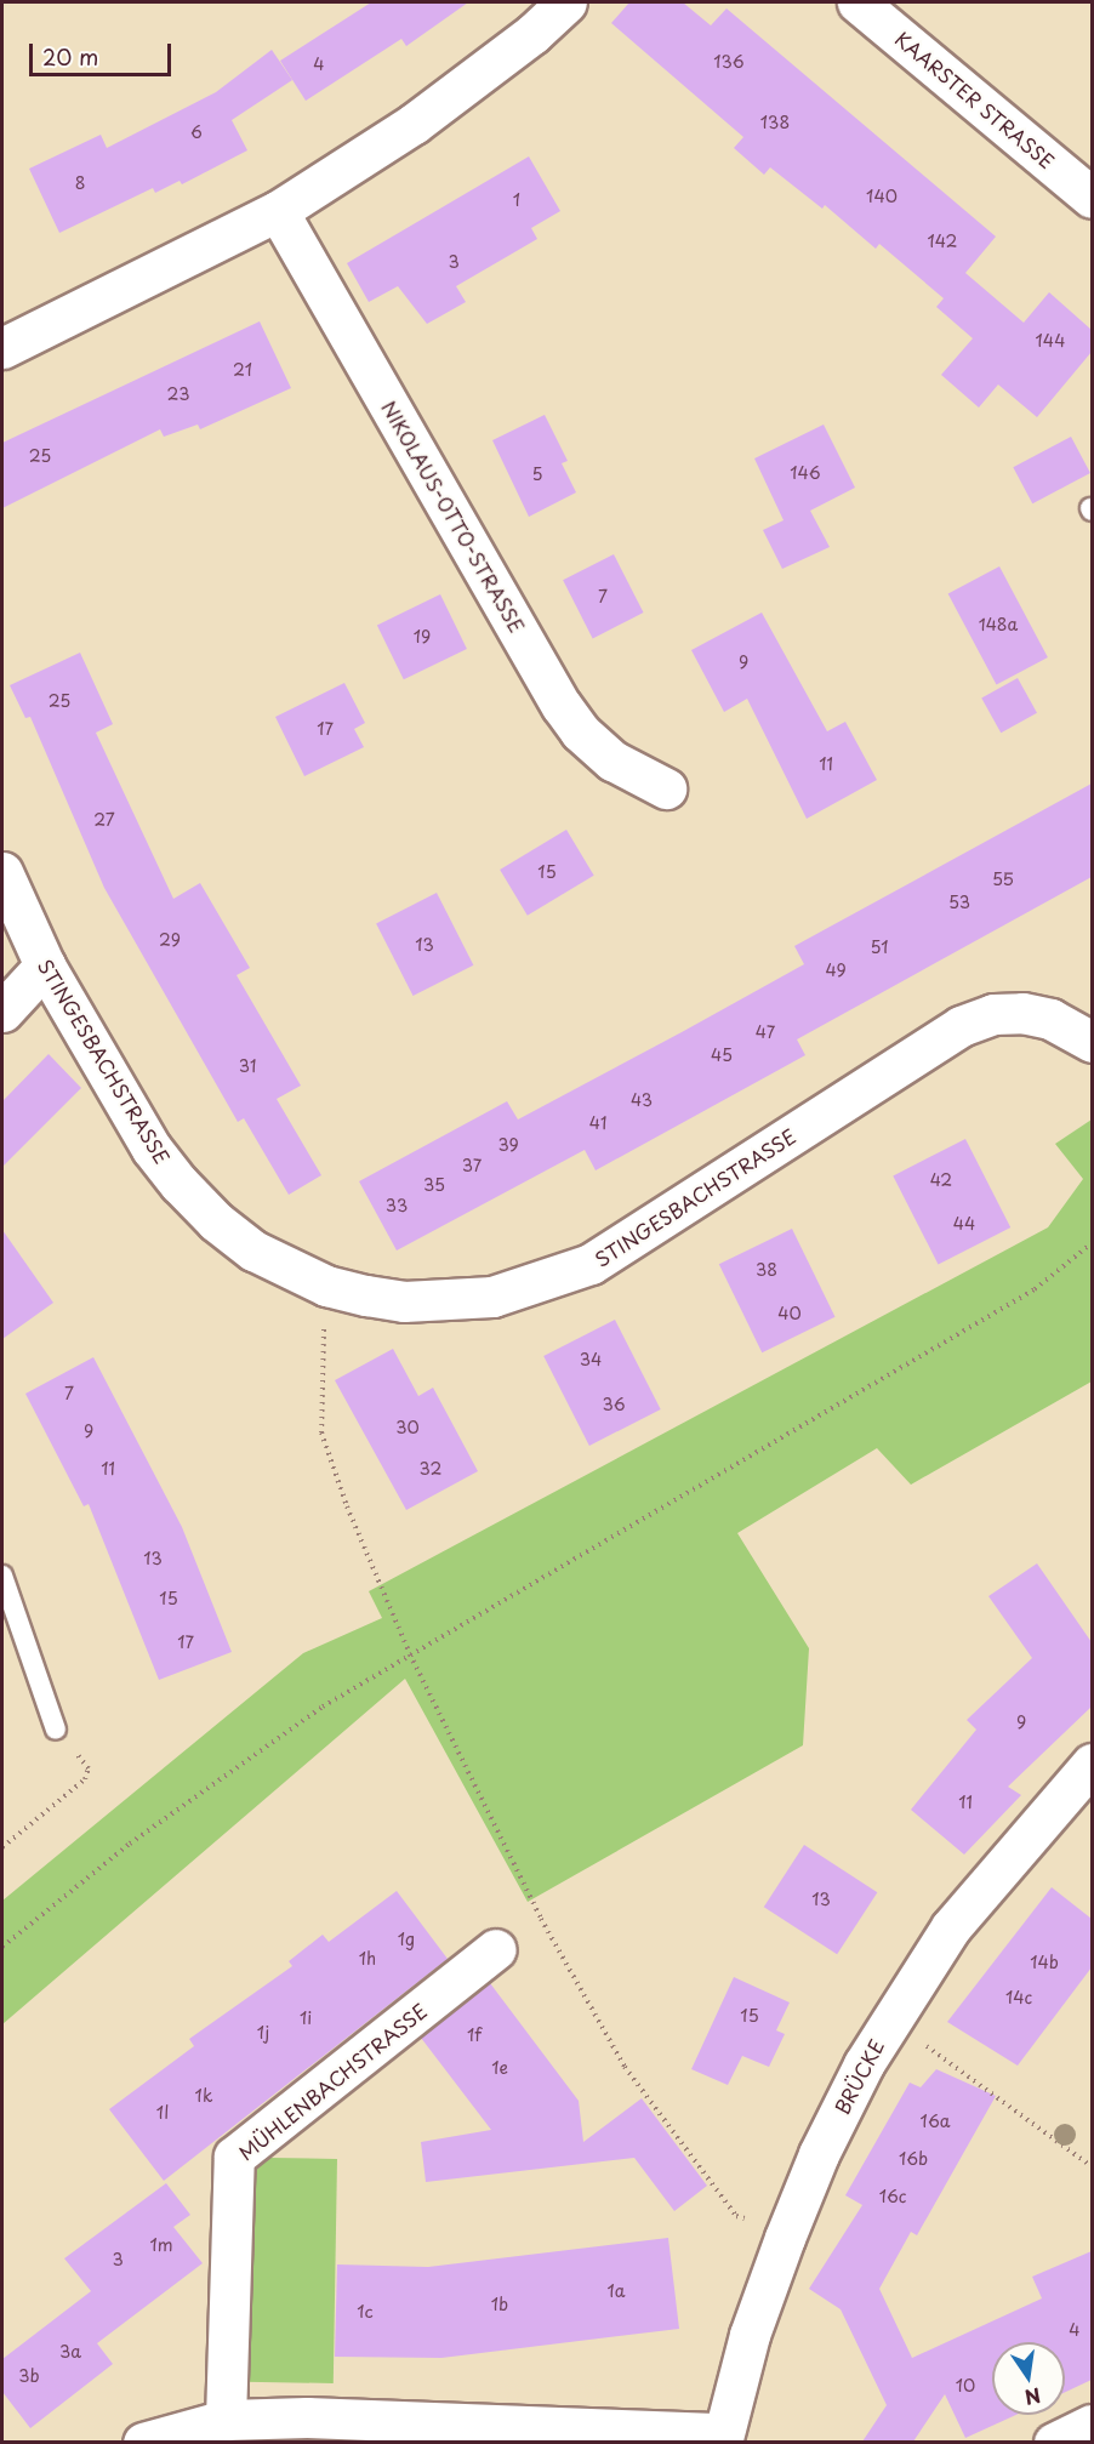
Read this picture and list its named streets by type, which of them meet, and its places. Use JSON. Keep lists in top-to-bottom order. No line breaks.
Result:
{"streets":{"street":["KAARSTER STRASSE","NIKOLAUS-OTTO-STRASSE","STINGESBACHSTRASSE","BRÜCKE","MÜHLENBACHSTRASSE"]},"house_numbers":["136","4","138","6","8","140","1","142","3","144","21","23","25","146","5","7","148a","19","9","25","17","11","27","15","55","53","29","13","51","49","47","45","31","43","41","39","37","42","35","33","44","38","40","34","7","36","30","9","11","32","13","15","17","9","11","13","1g","1h","14b","14c","15","1i","1j","1f","1e","1k","1l","16a","16b","16c","1m","3","1a","1b","1c","4","3a","3b","10"],"scale_bar":"20 m","north":"bottom"}
